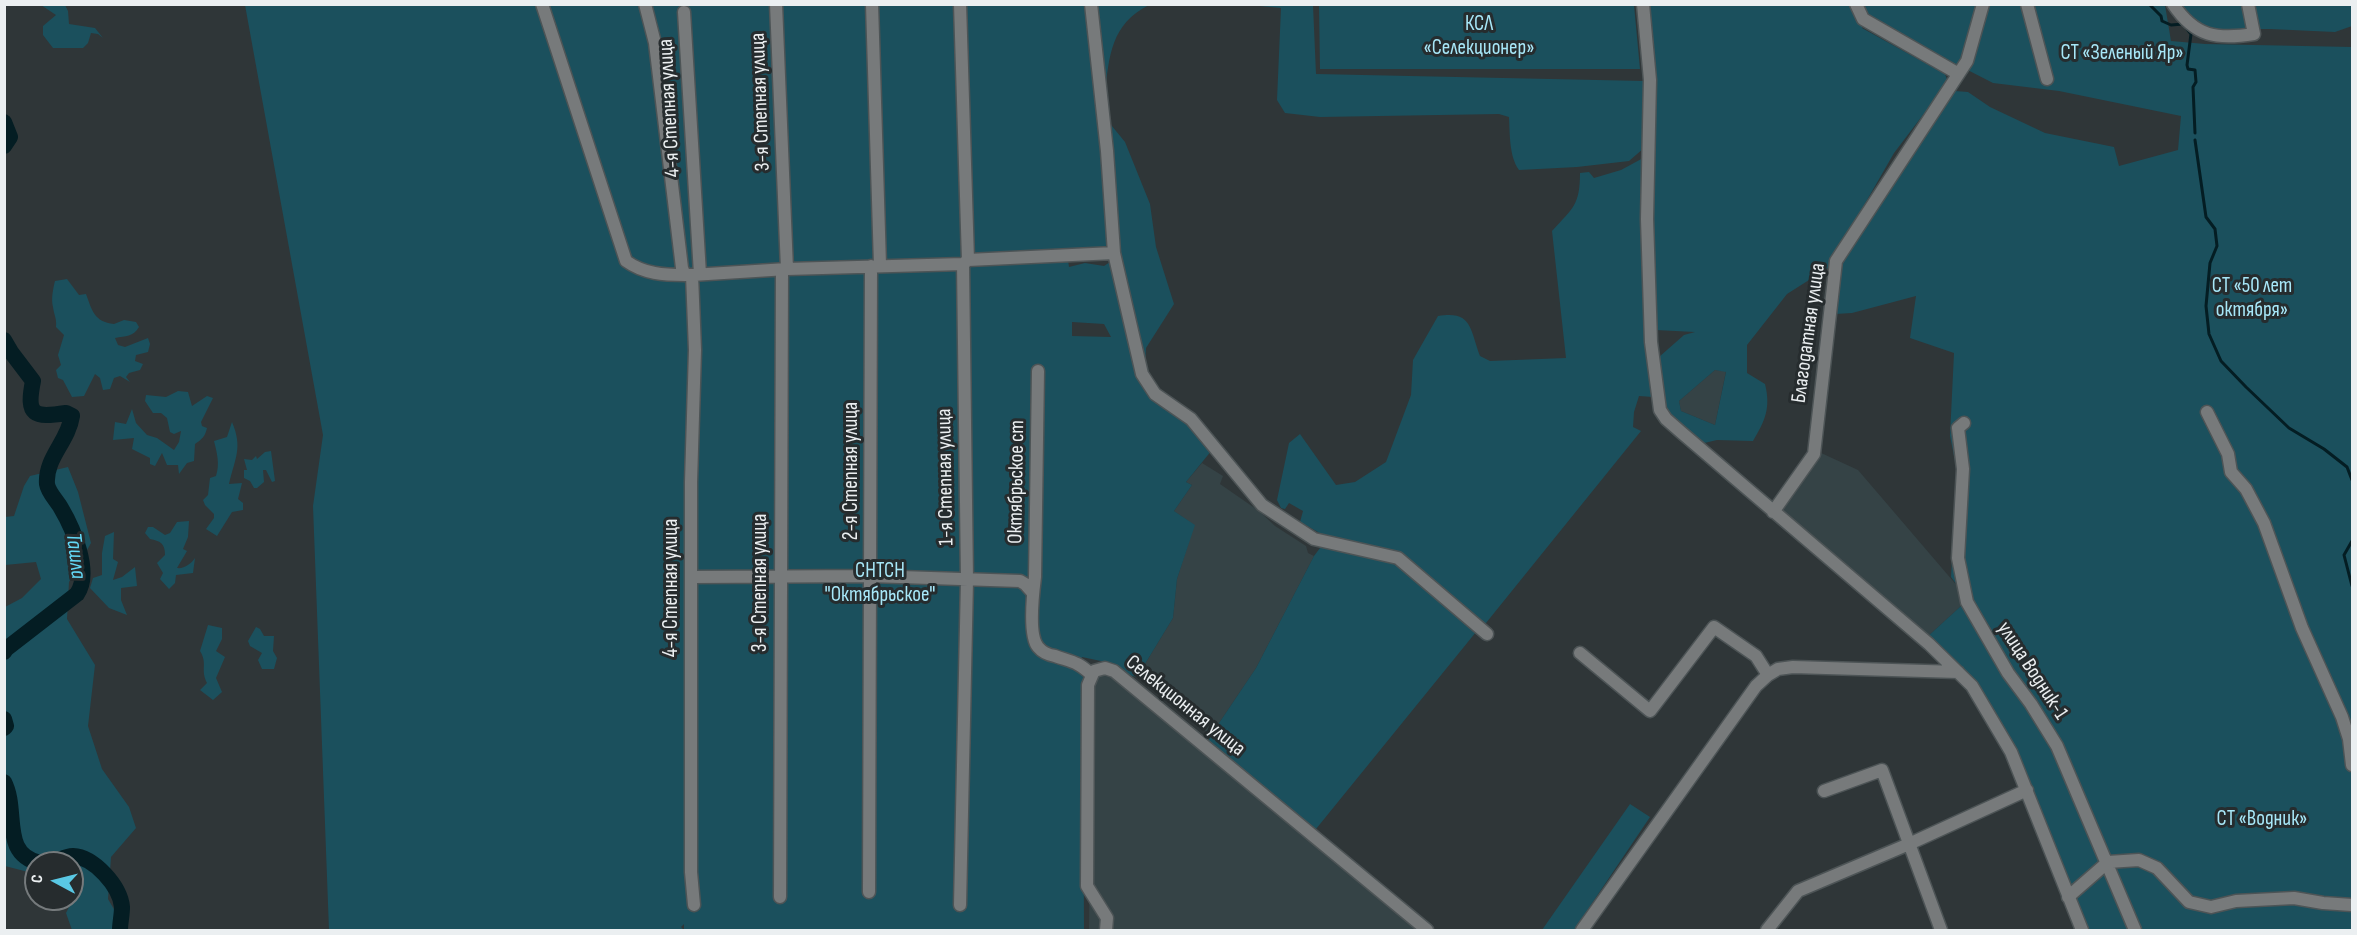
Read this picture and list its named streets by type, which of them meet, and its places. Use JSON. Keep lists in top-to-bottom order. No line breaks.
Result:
{"streets":{"street":["3-я Степная улица","4-я Степная улица","Благодатная улица","2-я Степная улица","1-я Степная улица","Октябрьское ст","улица Водник-1","Селекционная улица"]},"crossings":[["Октябрьское ст","Селекционная улица"]],"water":["Ташла"],"parks":["КСЛ «Селекционер»","СТ «Зеленый Яр»","СТ «50 лет октября»","СНТСН \"Октябрьское\"","СТ «Водник»"],"north":"left"}
